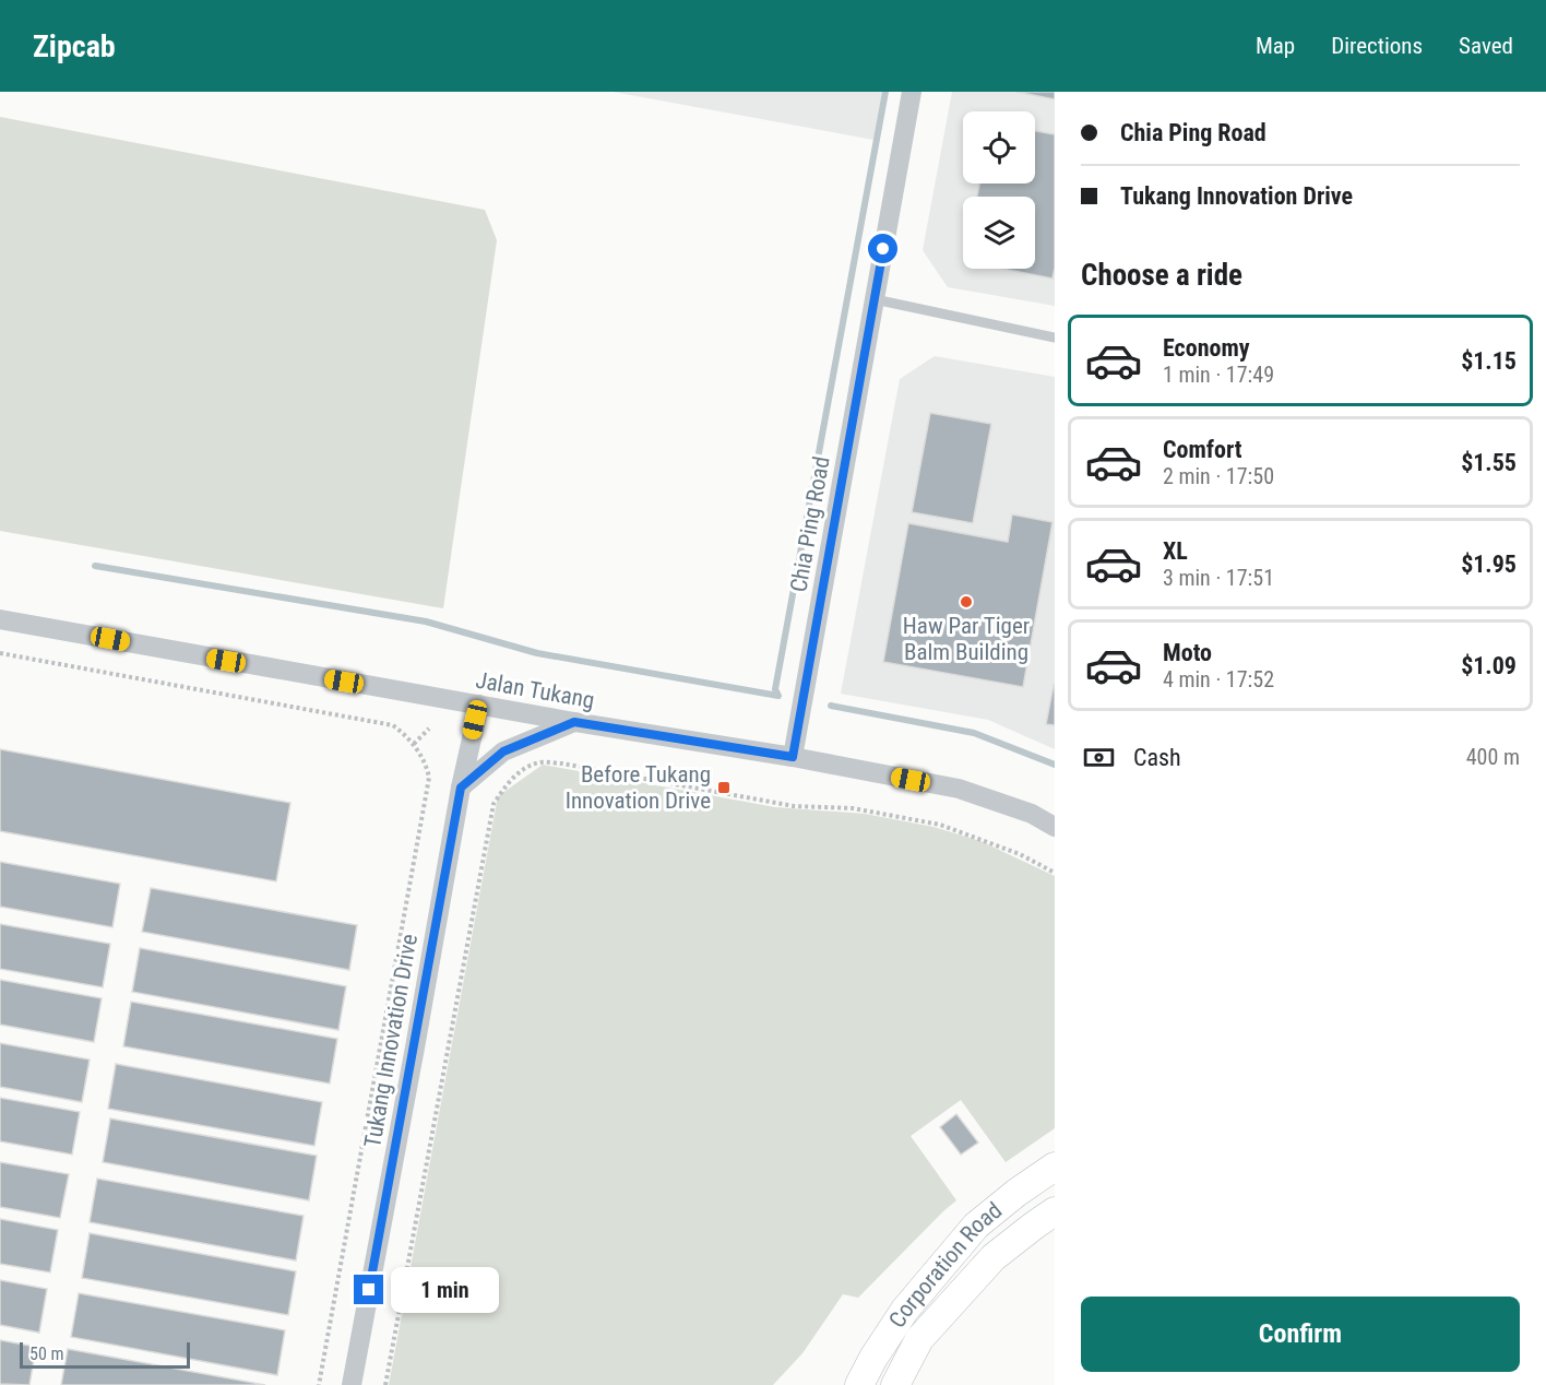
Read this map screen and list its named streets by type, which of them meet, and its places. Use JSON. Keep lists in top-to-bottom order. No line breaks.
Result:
{"streets":{"main road":["Corporation Road"],"street":["Chia Ping Road","Jalan Tukang","Tukang Innovation Drive"]},"crossings":[["Chia Ping Road","Jalan Tukang"],["Jalan Tukang","Tukang Innovation Drive"]],"places":{"other":["Haw Par Tiger Balm Building"],"transit":["Before Tukang Innovation Drive"]},"scale_bar":"50 m","page":{"header":"Zipcab","nav":["Map","Directions","Saved"],"banner":["Chia Ping Road","Tukang Innovation Drive"],"heading":"Choose a ride","list":[{"name":"Economy","note":"1 min · 17:49","value":"$1.15"},{"name":"Comfort","note":"2 min · 17:50","value":"$1.55"},{"name":"XL","note":"3 min · 17:51","value":"$1.95"},{"name":"Moto","note":"4 min · 17:52","value":"$1.09"}],"pay":["Cash","400 m"],"bubble":"1 min","buttons":"Confirm","scale":"50 m"}}
